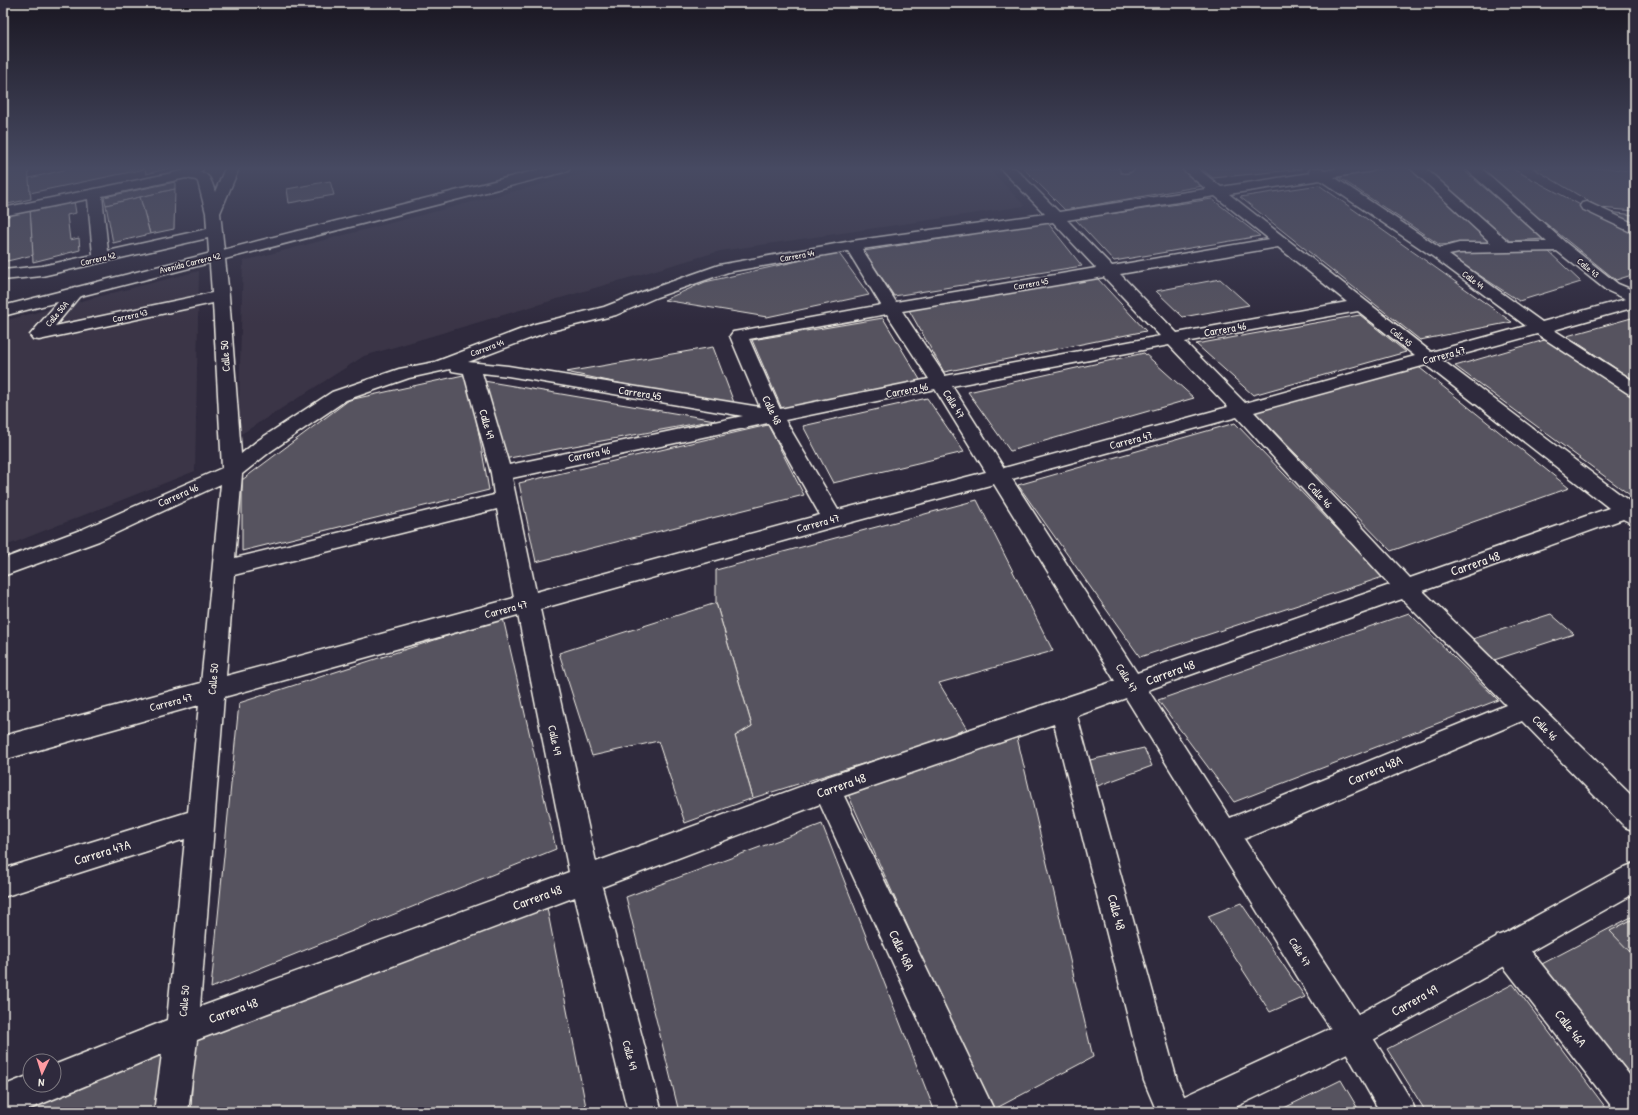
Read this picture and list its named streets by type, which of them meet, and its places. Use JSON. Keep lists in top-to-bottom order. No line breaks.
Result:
{"streets":{"main road":["Carrera 44","Carrera 42","Avenida Carrera 42","Calle 43","Calle 44","Carrera 45","Calle 50A","Carrera 43","Carrera 46","Calle 45","Carrera 47","Calle 50","Calle 47","Calle 48","Calle 49","Calle 46","Carrera 48","Carrera 48A","Carrera 47A","Calle 48A","Carrera 49","Calle 46A"]},"crossings":[["Carrera 44","Carrera 45"],["Carrera 44","Carrera 46"],["Carrera 44","Calle 47"],["Carrera 42","Avenida Carrera 42"],["Carrera 42","Calle 50"],["Avenida Carrera 42","Calle 50A"],["Avenida Carrera 42","Calle 50"],["Calle 44","Carrera 47"],["Carrera 45","Carrera 46"],["Carrera 45","Calle 45"],["Carrera 45","Calle 47"],["Carrera 45","Calle 48"],["Carrera 45","Calle 49"],["Carrera 45","Calle 46"],["Calle 50A","Carrera 43"],["Carrera 43","Calle 50"],["Carrera 46","Calle 45"],["Carrera 46","Calle 50"],["Carrera 46","Calle 47"],["Carrera 46","Calle 48"],["Carrera 46","Calle 49"],["Carrera 46","Calle 46"],["Calle 45","Carrera 47"],["Calle 45","Carrera 48"],["Carrera 47","Calle 50"],["Carrera 47","Calle 47"],["Carrera 47","Calle 48"],["Carrera 47","Calle 49"],["Carrera 47","Calle 46"],["Calle 50","Carrera 48"],["Calle 50","Carrera 47A"],["Calle 47","Carrera 48"],["Calle 47","Carrera 48A"],["Calle 47","Carrera 49"],["Calle 48","Carrera 48"],["Calle 49","Carrera 48"],["Calle 46","Carrera 48"],["Calle 46","Carrera 48A"],["Carrera 48","Calle 48A"],["Carrera 49","Calle 46A"]],"north":"bottom"}
